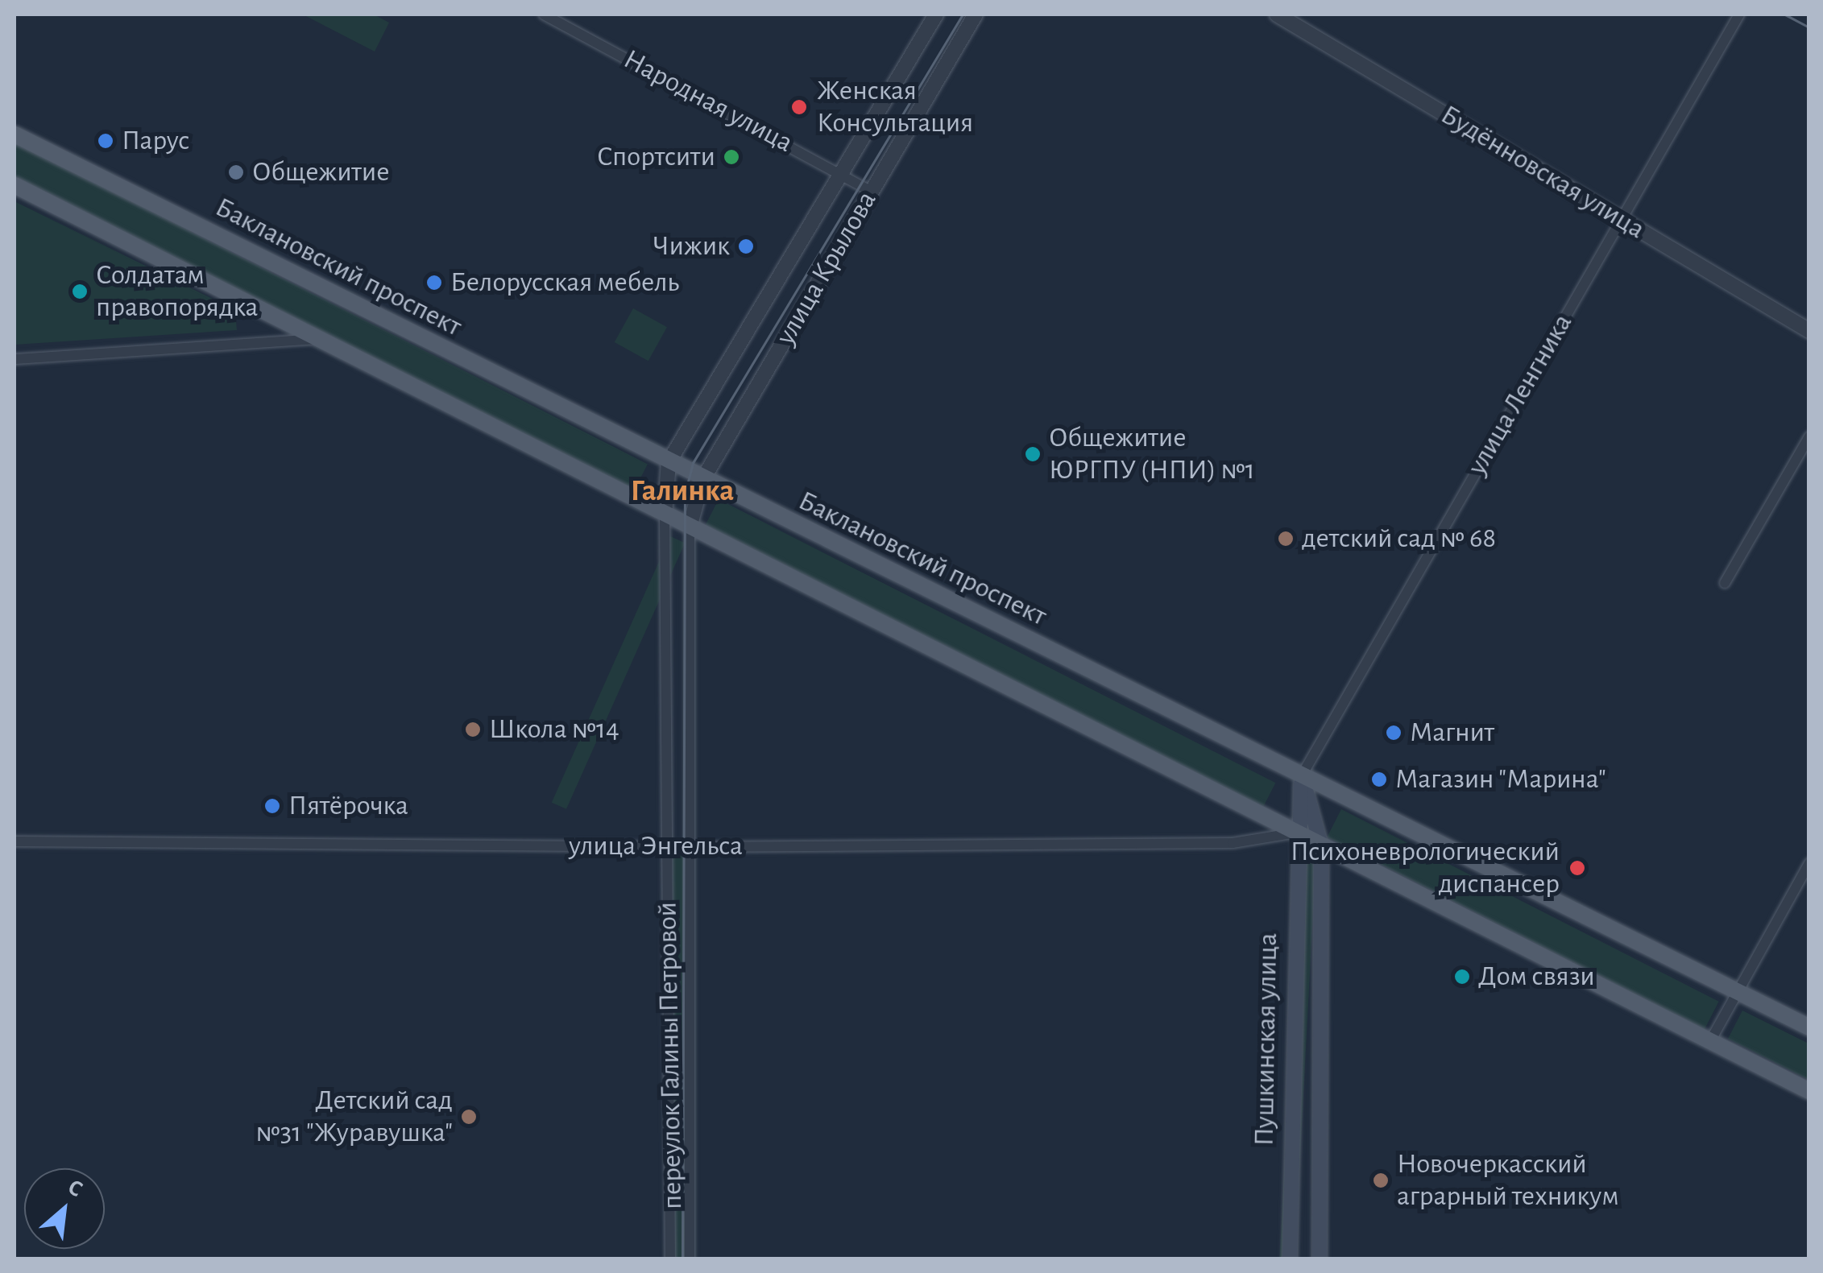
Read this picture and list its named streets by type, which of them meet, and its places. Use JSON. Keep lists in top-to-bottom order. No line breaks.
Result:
{"streets":{"main road":["Баклановский проспект","Пушкинская улица"],"street":["Народная улица","Будённовская улица","улица Крылова","улица Ленгника","улица Энгельса","переулок Галины Петровой"]},"crossings":[["Народная улица","улица Крылова"],["Будённовская улица","улица Ленгника"],["Баклановский проспект","улица Крылова"],["Баклановский проспект","улица Ленгника"],["Баклановский проспект","Пушкинская улица"],["улица Крылова","переулок Галины Петровой"],["улица Ленгника","Пушкинская улица"],["улица Энгельса","Пушкинская улица"],["улица Энгельса","переулок Галины Петровой"]],"districts":["Галинка"],"places":["Женская Консультация","Парус","Спортсити","Общежитие","Чижик","Белорусская мебель","Солдатам правопорядка","Общежитие ЮРГПУ (НПИ) №1","детский сад № 68","Школа №14","Магнит","Магазин \"Марина\"","Пятёрочка","Психоневрологический диспансер","Дом связи","Детский сад №31 \"Журавушка\"","Новочеркасский аграрный техникум"],"north":"top right"}
